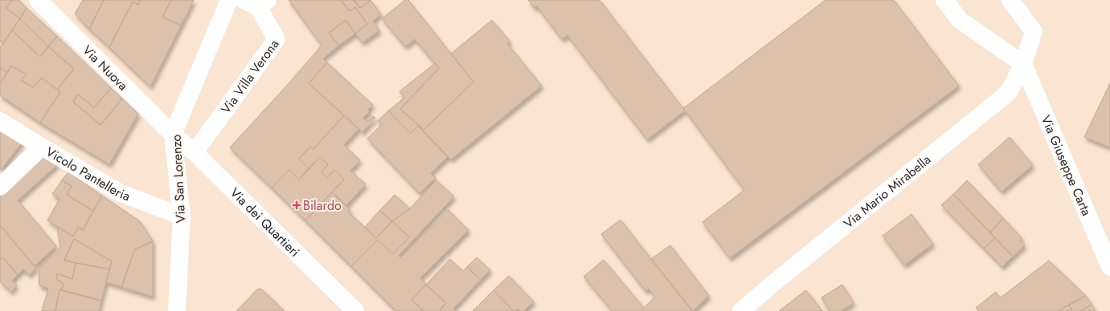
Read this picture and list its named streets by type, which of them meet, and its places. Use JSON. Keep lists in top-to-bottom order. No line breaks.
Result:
{"streets":{"street":["Via Nuova","Via Villa Verona","Via Giuseppe Carta","Vicolo Pantelleria","Via San Lorenzo","Via Mario Mirabella","Via dei Quartieri"]},"crossings":[["Via Nuova","Via San Lorenzo"],["Via Nuova","Via dei Quartieri"],["Via Villa Verona","Via dei Quartieri"],["Via Giuseppe Carta","Via Mario Mirabella"],["Vicolo Pantelleria","Via San Lorenzo"],["Via San Lorenzo","Via dei Quartieri"]],"places":{"health":["Bilardo"]}}
